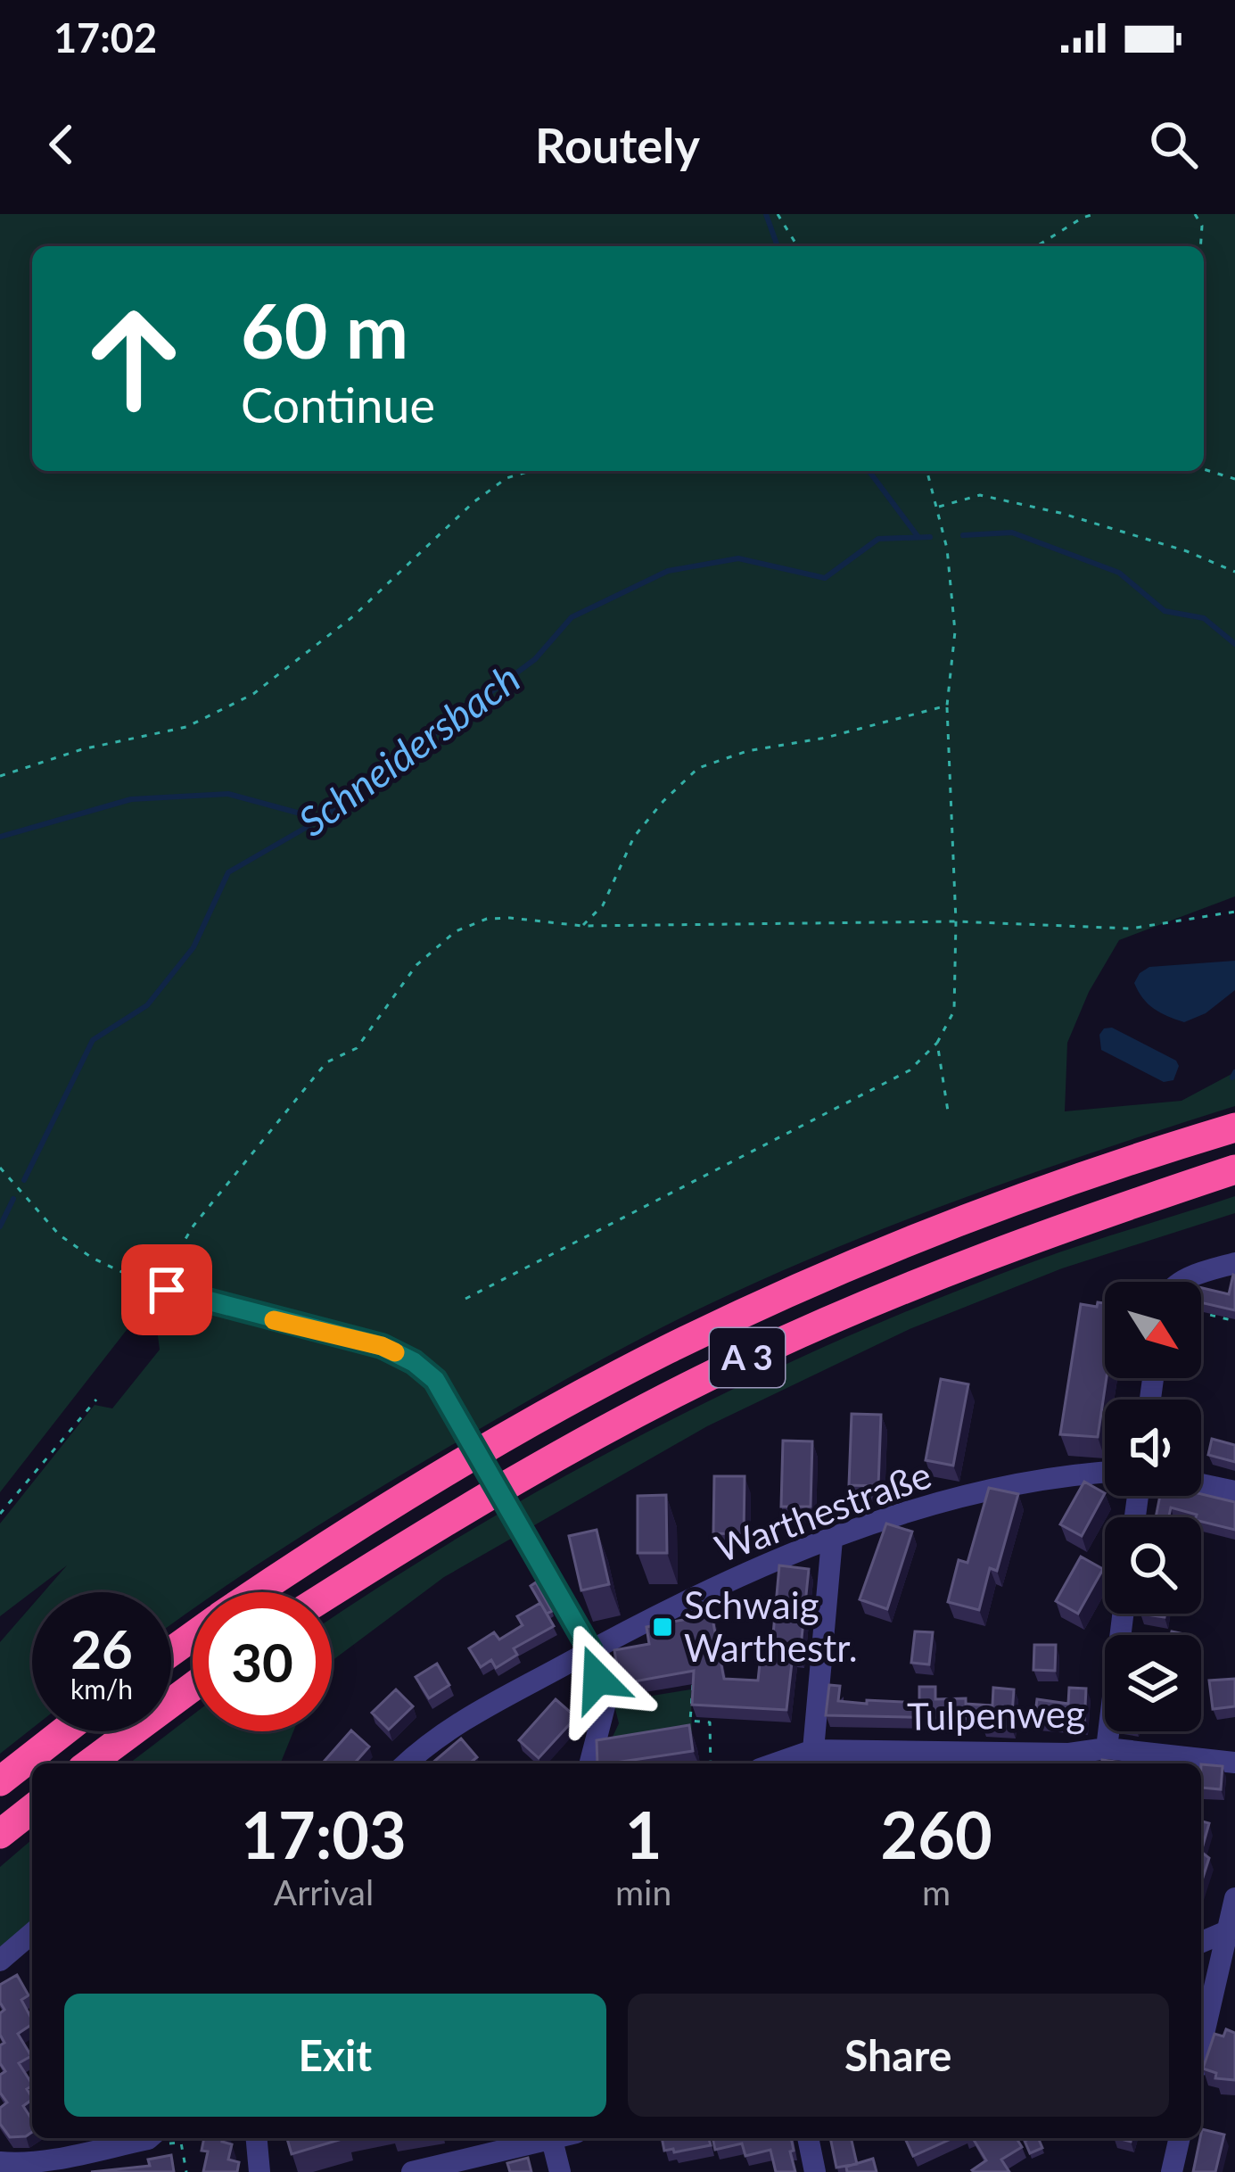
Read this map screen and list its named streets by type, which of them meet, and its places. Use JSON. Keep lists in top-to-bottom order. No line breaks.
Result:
{"streets":{"highway":["A 3"],"street":["Warthestraße","Tulpenweg"]},"water":["Schneidersbach"],"places":{"transit":["Schwaig Warthestr."]},"north":"bottom right","page":{"status":"17:02","header":"Routely","turn":["60 m","Continue"],"speed":"26 km/h","limit":"30","eta":["17:03","Arrival","1","min","260","m"],"buttons":["Exit","Share"]}}
